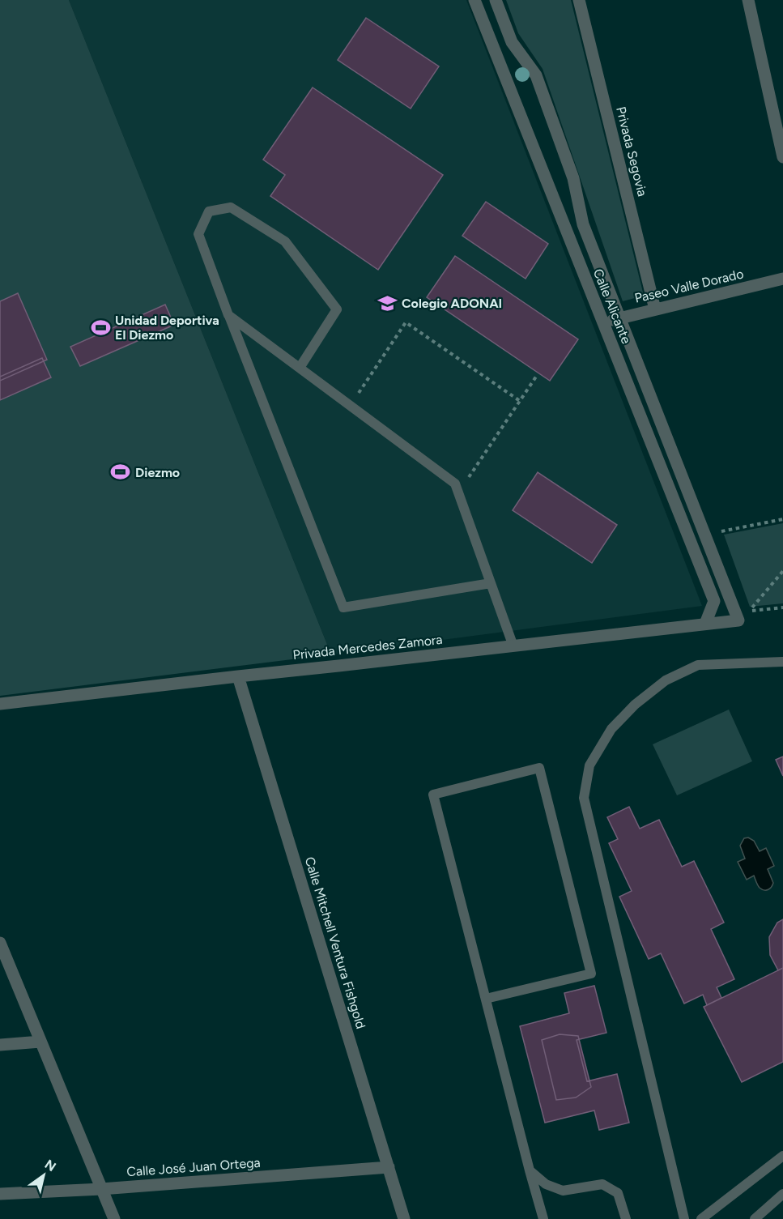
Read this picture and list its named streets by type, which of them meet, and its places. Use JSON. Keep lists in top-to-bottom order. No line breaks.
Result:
{"streets":{"street":["Privada Segovia","Paseo Valle Dorado","Calle Alicante","Privada Mercedes Zamora","Calle Mitchell Ventura Fishgold","Calle José Juan Ortega"]},"crossings":[["Privada Segovia","Paseo Valle Dorado"],["Paseo Valle Dorado","Calle Alicante"],["Calle Alicante","Privada Mercedes Zamora"],["Privada Mercedes Zamora","Calle Mitchell Ventura Fishgold"],["Calle Mitchell Ventura Fishgold","Calle José Juan Ortega"]],"places":{"school or university":["Colegio ADONAI"],"sports":["Unidad Deportiva El Diezmo","Diezmo"]},"north":"top right"}
